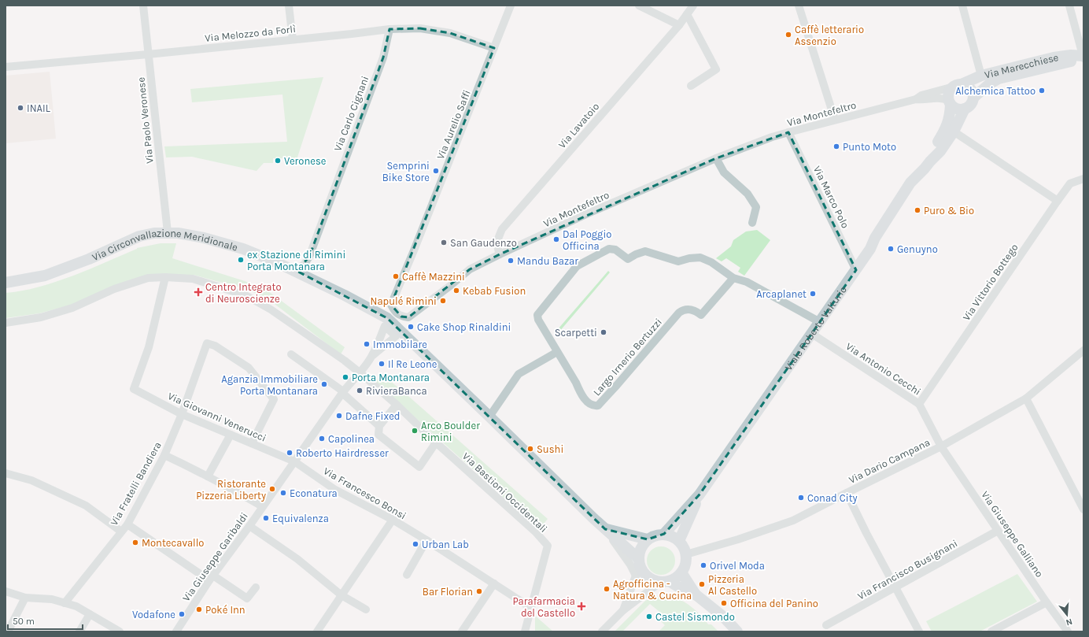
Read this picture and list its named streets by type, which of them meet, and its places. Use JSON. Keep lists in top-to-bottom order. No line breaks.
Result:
{"streets":{"street":["Via Melozzo da Forlì","Via Marecchiese","Via Carlo Cignani","Via Montefeltro","Via Paolo Veronese","Via Aurelio Saffi","Via Lavatoio","Via Marco Polo","Via Circonvallazione Meridionale","Via Vittorio Bottego","Viale Roberto Valturio","Largo Irnerio Bertuzzi","Via Antonio Cecchi","Via Giovanni Venerucci","Via Dario Campana","Via Fratelli Bandiera","Via Bastioni Occidentali","Via Francesco Bonsi","Via Giuseppe Galliano","Via Giuseppe Garibaldi","Via Francisco Busignani"]},"crossings":[["Via Melozzo da Forlì","Via Carlo Cignani"],["Via Melozzo da Forlì","Via Paolo Veronese"],["Via Melozzo da Forlì","Via Aurelio Saffi"],["Via Marecchiese","Via Montefeltro"],["Via Marecchiese","Viale Roberto Valturio"],["Via Carlo Cignani","Via Circonvallazione Meridionale"],["Via Montefeltro","Via Aurelio Saffi"],["Via Montefeltro","Via Lavatoio"],["Via Montefeltro","Via Marco Polo"],["Via Montefeltro","Viale Roberto Valturio"],["Via Paolo Veronese","Via Circonvallazione Meridionale"],["Via Marco Polo","Viale Roberto Valturio"],["Via Circonvallazione Meridionale","Viale Roberto Valturio"],["Via Circonvallazione Meridionale","Via Dario Campana"],["Via Vittorio Bottego","Via Antonio Cecchi"],["Viale Roberto Valturio","Largo Irnerio Bertuzzi"],["Viale Roberto Valturio","Via Antonio Cecchi"],["Viale Roberto Valturio","Via Dario Campana"],["Via Antonio Cecchi","Via Dario Campana"],["Via Antonio Cecchi","Via Giuseppe Galliano"],["Via Giovanni Venerucci","Via Fratelli Bandiera"],["Via Giovanni Venerucci","Via Bastioni Occidentali"],["Via Giovanni Venerucci","Via Francesco Bonsi"],["Via Giovanni Venerucci","Via Giuseppe Garibaldi"],["Via Dario Campana","Via Giuseppe Galliano"],["Via Bastioni Occidentali","Via Francesco Bonsi"],["Via Bastioni Occidentali","Via Giuseppe Garibaldi"],["Via Francesco Bonsi","Via Giuseppe Garibaldi"],["Via Giuseppe Galliano","Via Francisco Busignani"]],"places":{"other":["Caffè letterario Assenzio","Alchemica Tattoo","INAIL","Punto Moto","Veronese","Semprini Bike Store","Puro & Bio","Dal Poggio Officina","San Gaudenzo","Genuyno","ex Stazione di Rimini Porta Montanara","Mandu Bazar","Caffè Mazzini","Kebab Fusion","Arcaplanet","Napulé Rimini","Cake Shop Rinaldini","Scarpetti","Immobilare","Il Re Leone","Porta Montanara","Aganzia Immobiliare Porta Montanara","RivieraBanca","Dafne Fixed","Arco Boulder Rimini","Capolinea","Sushi","Roberto Hairdresser","Ristorante Pizzeria Liberty","Econatura","Conad City","Equivalenza","Montecavallo","Urban Lab","Orivel Moda","Pizzeria Al Castello","Agrofficina - Natura & Cucina","Bar Florian","Officina del Panino","Poké Inn","Vodafone","Castel Sismondo"],"health":["Centro Integrato di Neuroscienze","Parafarmacia del Castello"]},"scale_bar":"50 m","north":"bottom"}
